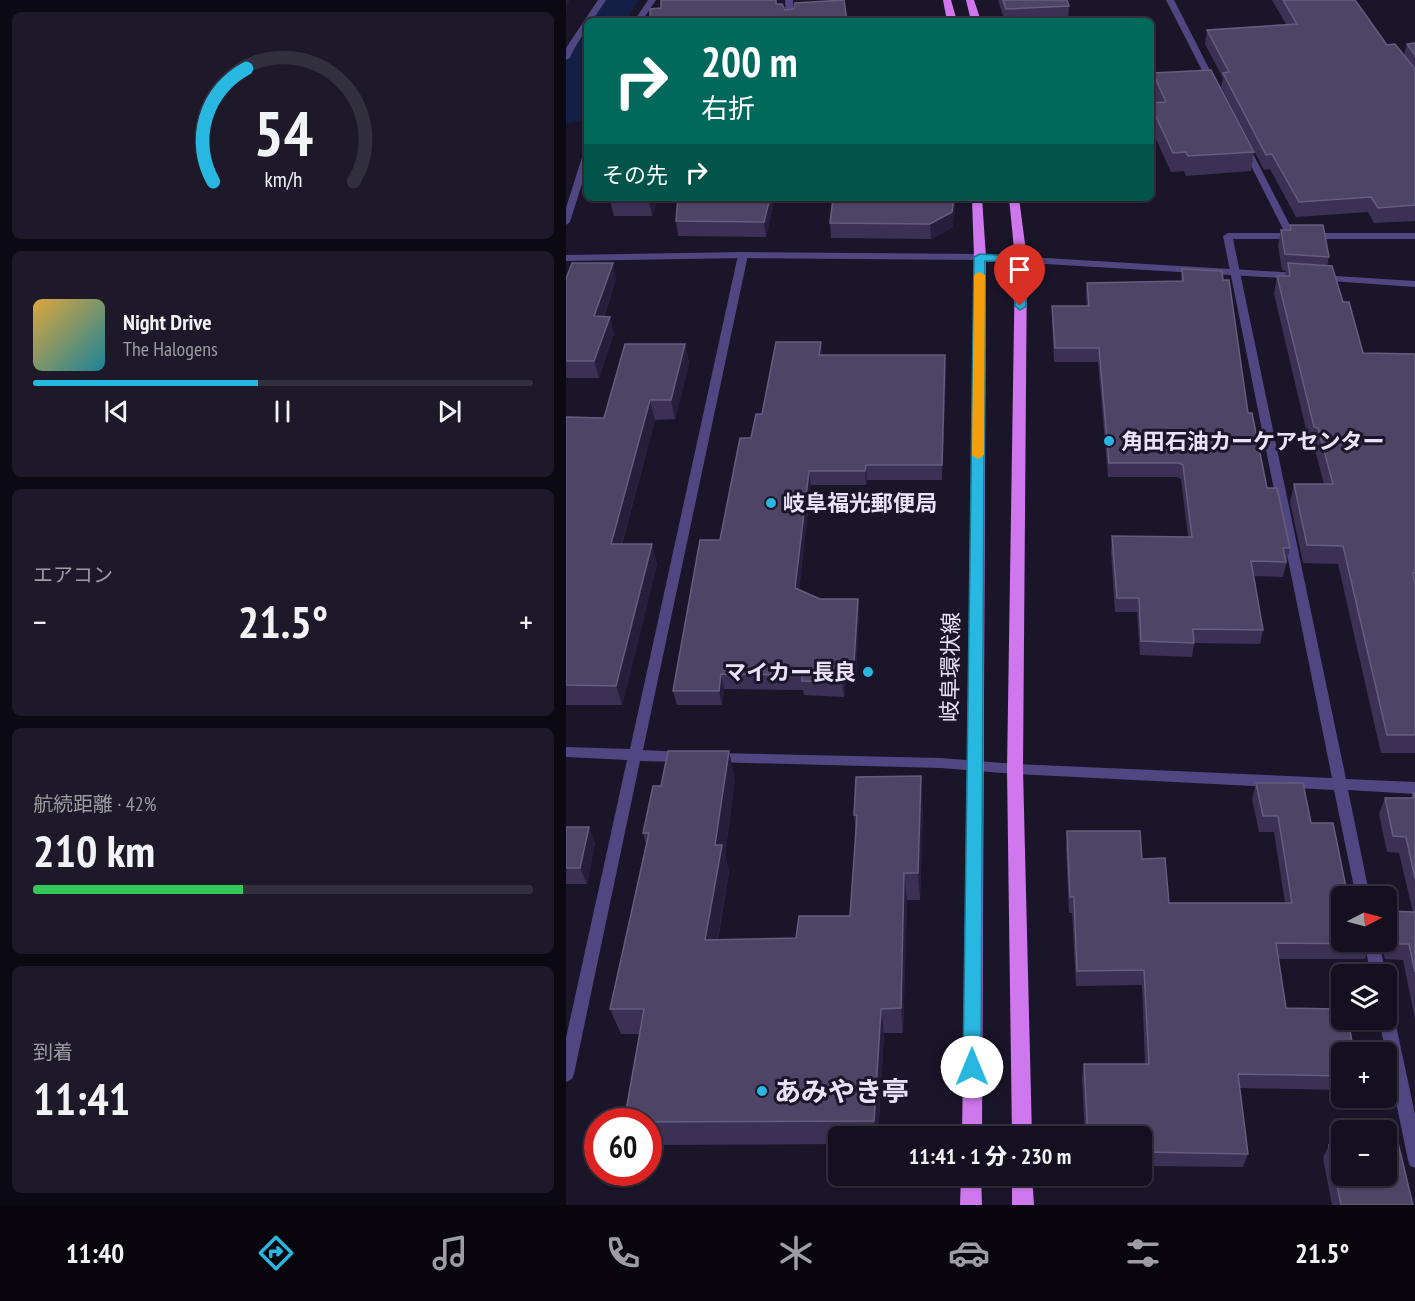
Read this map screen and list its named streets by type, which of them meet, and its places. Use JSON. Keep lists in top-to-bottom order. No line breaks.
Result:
{"streets":{"main road":["岐阜環状線"]},"places":["角田石油カーケアセンター","岐阜福光郵便局","マイカー長良","あみやき亭"],"north":"right","page":{"turn":["200 m","右折"],"then":"その先","song":["Night Drive","The Halogens"],"tile":["エアコン",["航続距離 · 42%","210 km"],["到着","11:41"]],"heat":["−","21.5°","+"],"map_buttons":["+","−"],"limit":"60","trip":"11:41 · 1 分 · 230 m","tabs":["11:40","21.5°"],"gauge":["54","km/h"]}}
